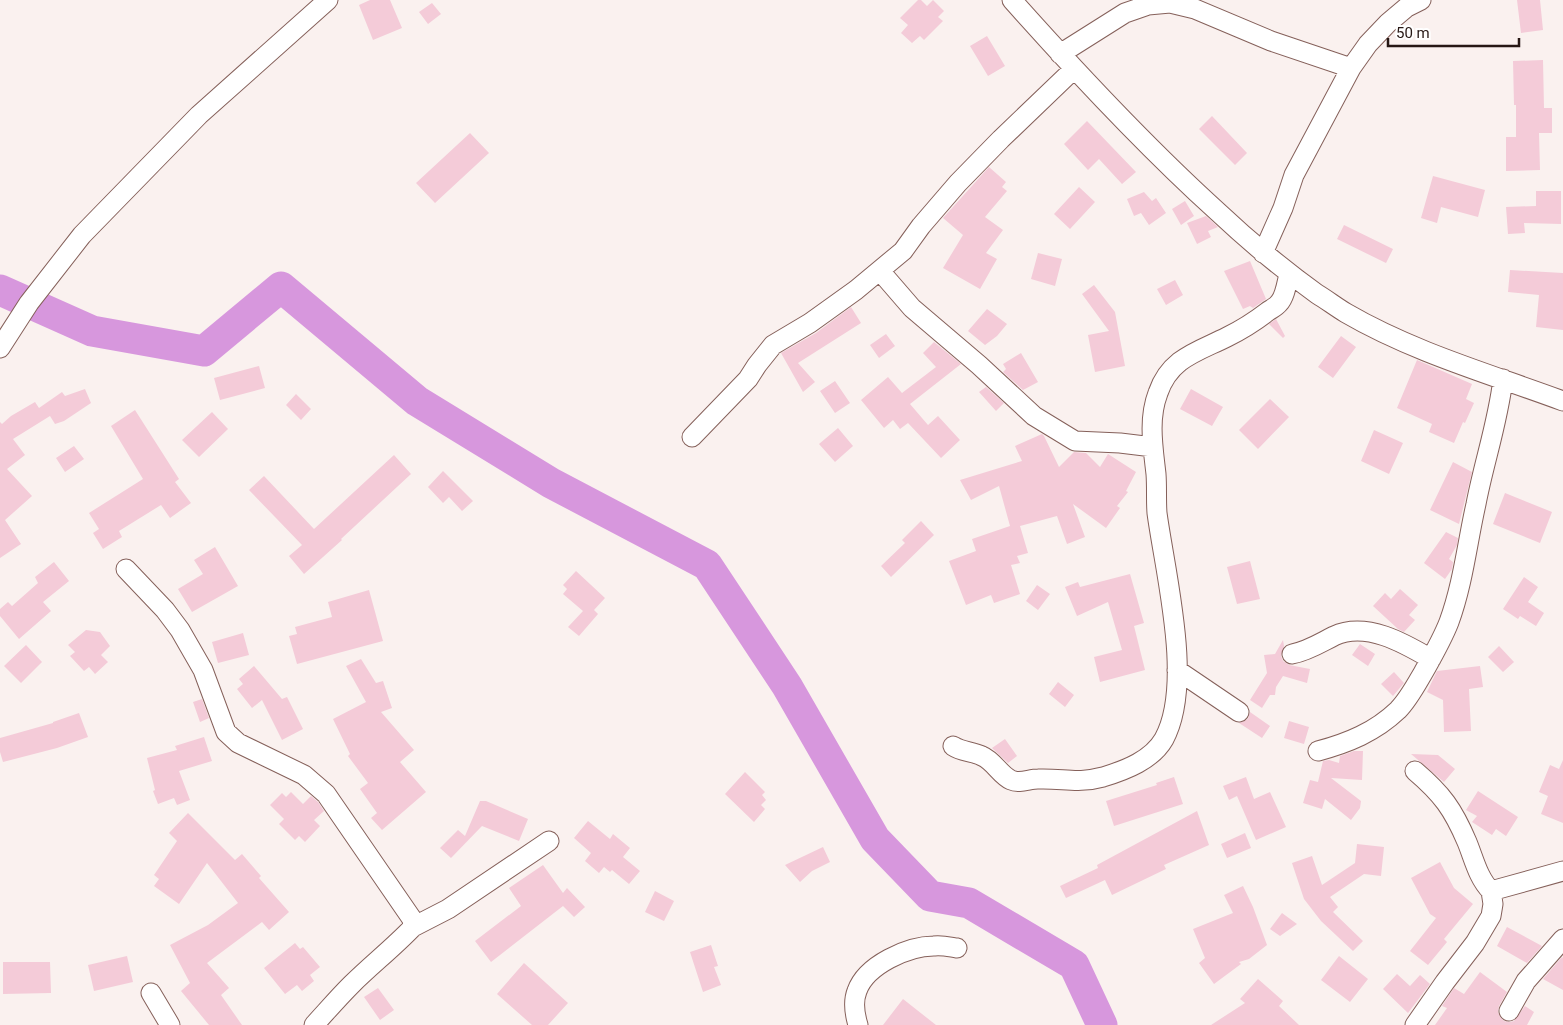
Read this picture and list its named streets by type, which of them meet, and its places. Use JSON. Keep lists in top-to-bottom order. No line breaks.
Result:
{"scale_bar":"50 m"}
